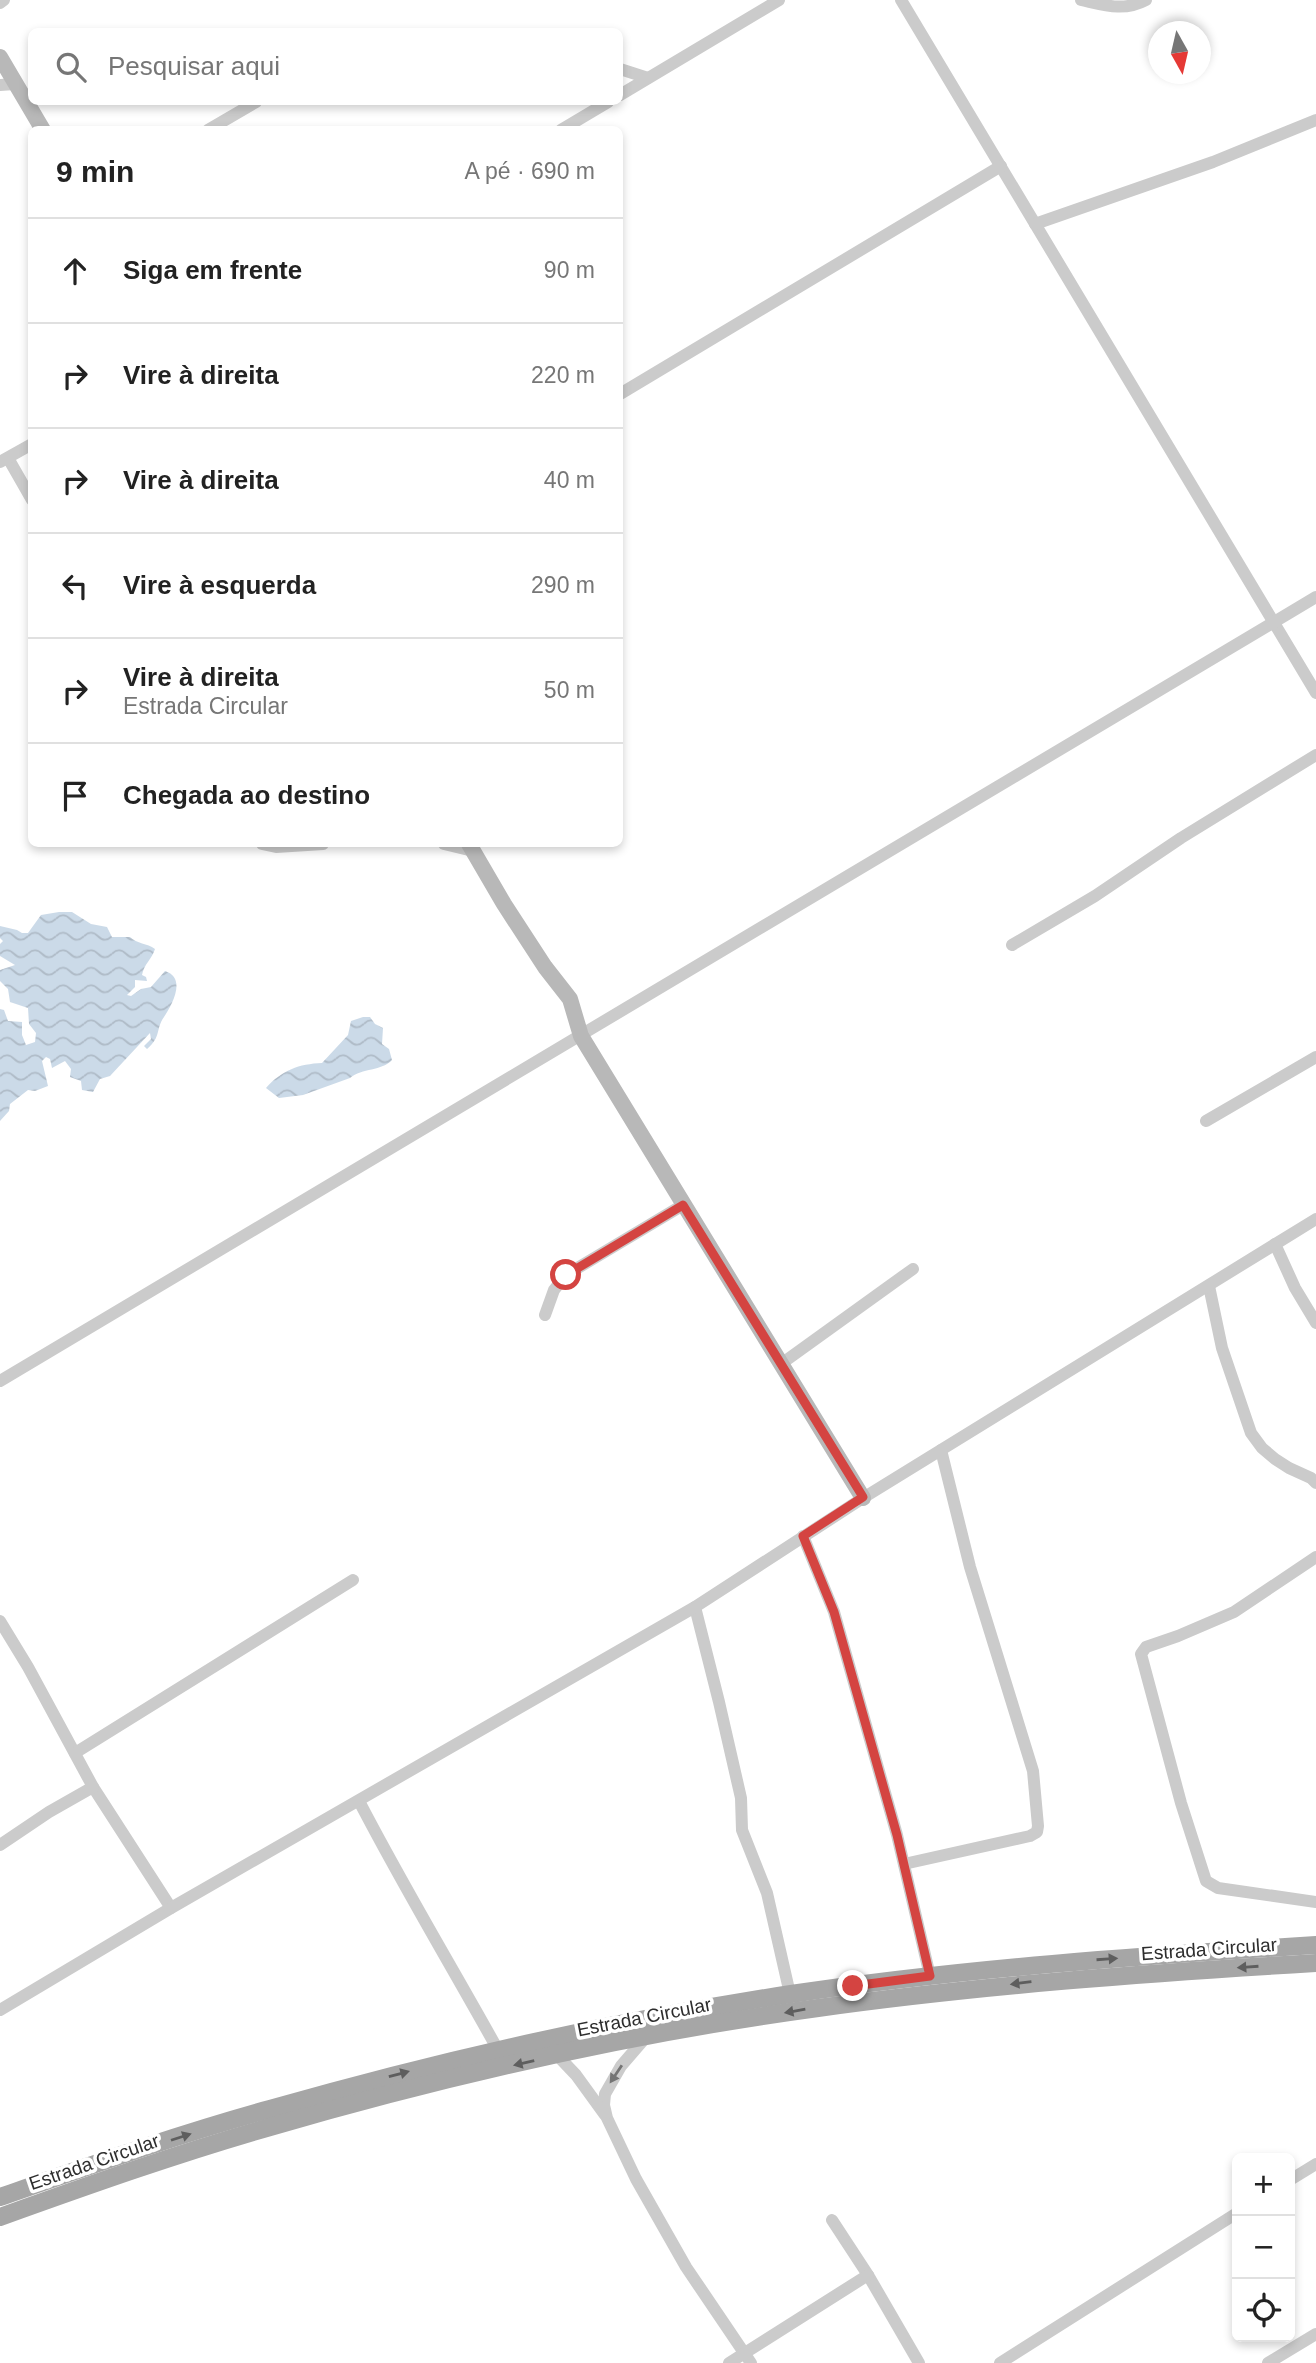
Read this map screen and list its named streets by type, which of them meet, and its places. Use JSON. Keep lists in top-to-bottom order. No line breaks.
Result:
{"streets":{"main road":["Estrada Circular"]},"north":"bottom","page":{"search":"Pesquisar aqui","heading":["9 min","A pé · 690 m"],"list":[["Siga em frente","90 m"],["Vire à direita","220 m"],["Vire à direita","40 m"],["Vire à esquerda","290 m"],["Vire à direita","Estrada Circular","50 m"],"Chegada ao destino"],"map_buttons":["+","−"]}}
